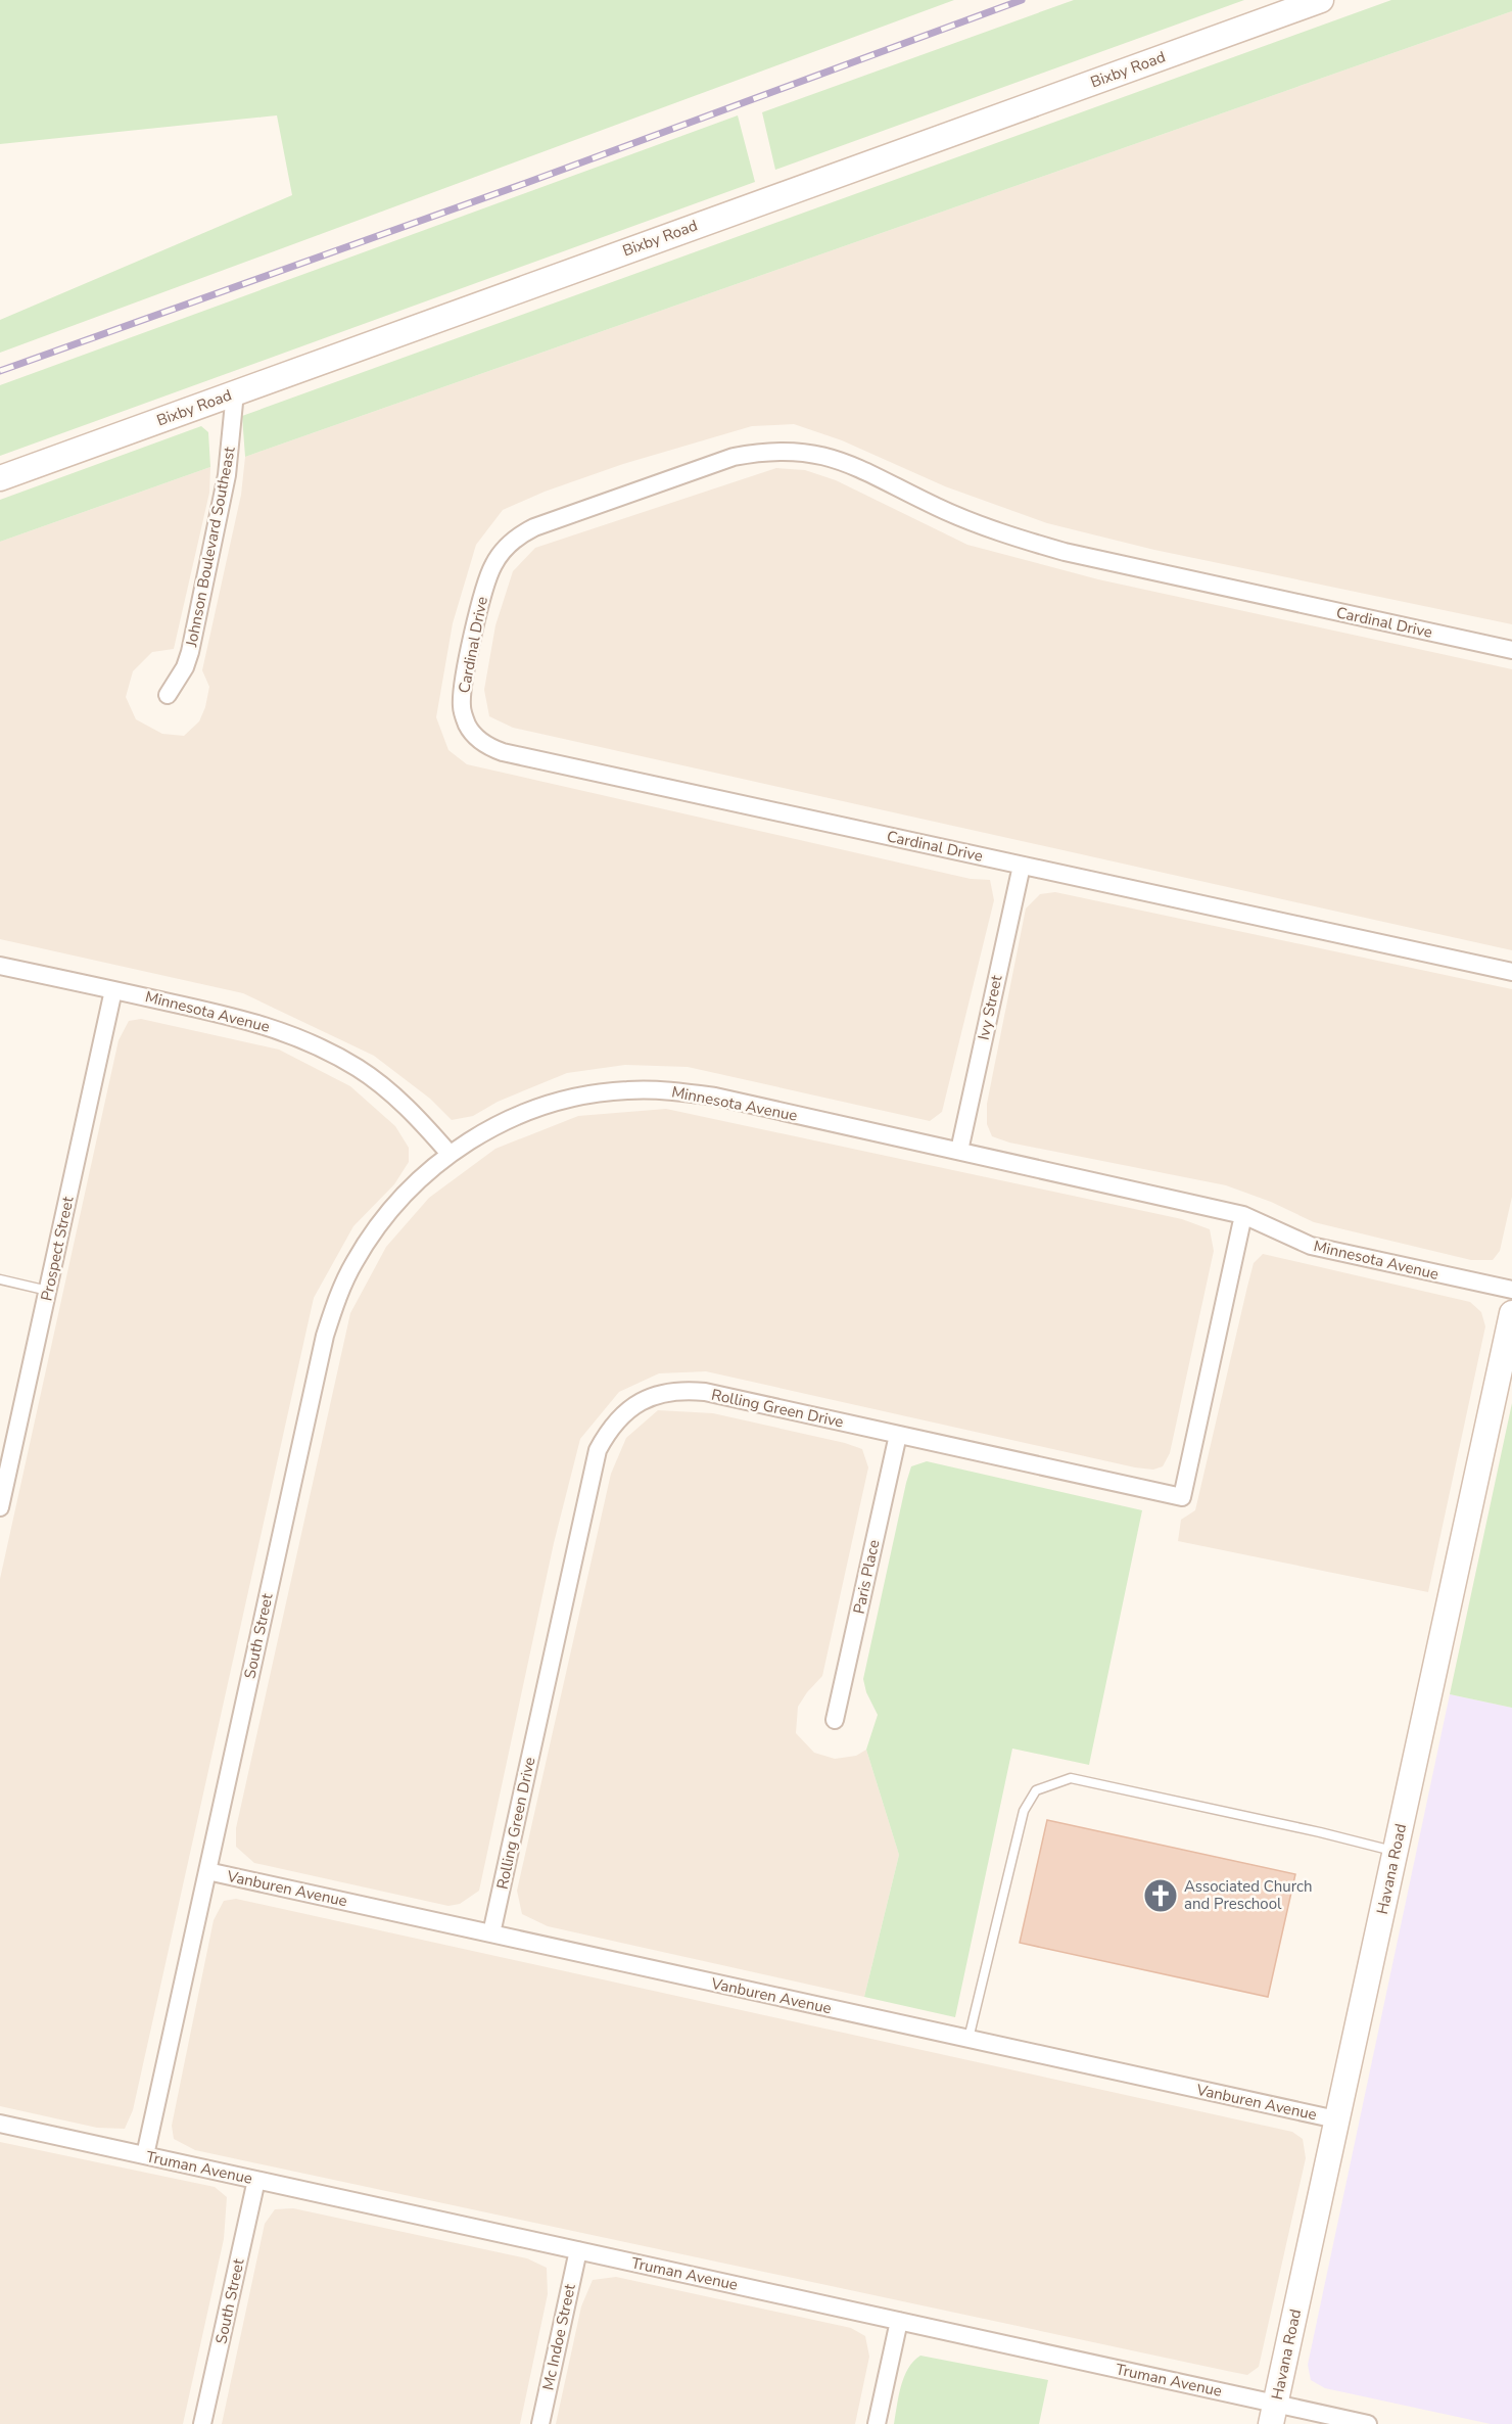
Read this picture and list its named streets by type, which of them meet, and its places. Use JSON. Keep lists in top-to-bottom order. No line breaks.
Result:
{"streets":{"main road":["Bixby Road","Havana Road"],"street":["Johnson Boulevard Southeast","Cardinal Drive","Ivy Street","Minnesota Avenue","Prospect Street","Rolling Green Drive","Paris Place","South Street","Vanburen Avenue","Truman Avenue","Mc Indoe Street"]},"crossings":[["Bixby Road","Johnson Boulevard Southeast"],["Cardinal Drive","Ivy Street"],["Ivy Street","Minnesota Avenue"],["Minnesota Avenue","Prospect Street"],["Minnesota Avenue","Rolling Green Drive"],["Minnesota Avenue","South Street"],["Rolling Green Drive","Paris Place"],["Rolling Green Drive","Vanburen Avenue"],["South Street","Vanburen Avenue"],["South Street","Truman Avenue"],["Havana Road","Vanburen Avenue"],["Havana Road","Truman Avenue"],["Truman Avenue","Mc Indoe Street"]],"places":{"church":["Associated Church and Preschool"]}}
